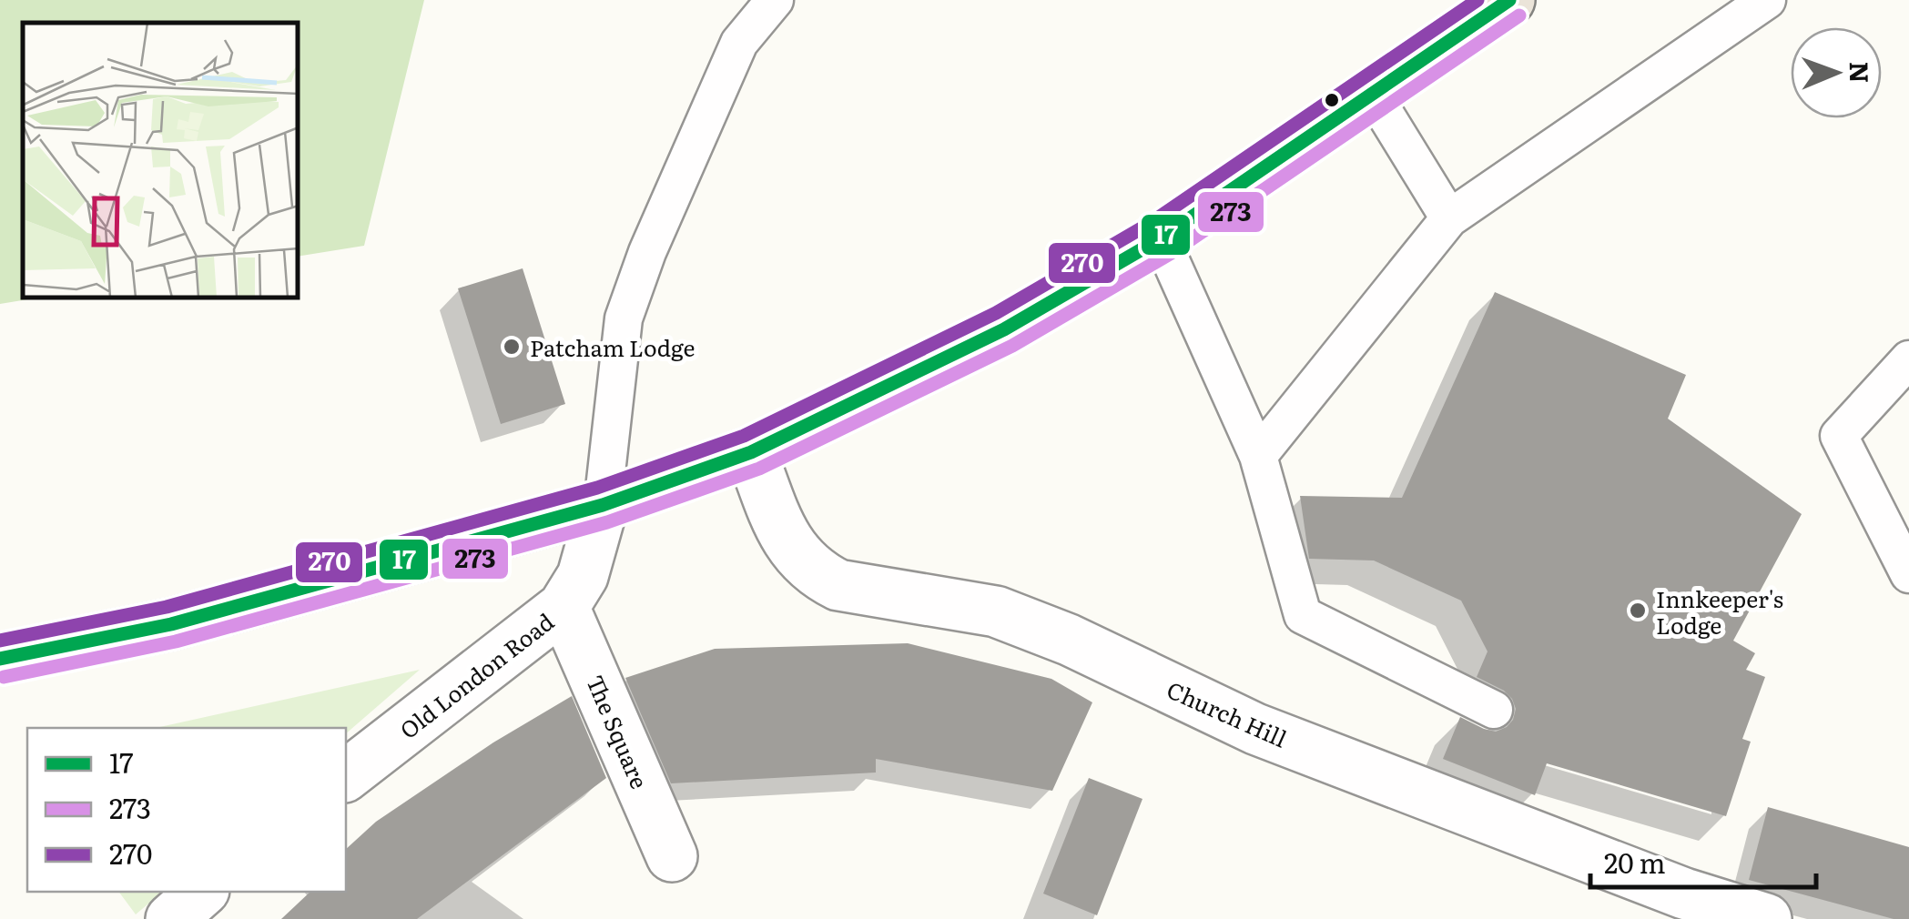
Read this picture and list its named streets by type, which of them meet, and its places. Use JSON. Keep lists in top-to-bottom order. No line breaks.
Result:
{"streets":{"street":["Old London Road","Church Hill","The Square"]},"crossings":[["Old London Road","The Square"]],"places":["Patcham Lodge","Innkeeper's Lodge"],"lines":["transit line 17","transit line 270","transit line 273"],"legend":["17","273","270"],"scale_bar":"20 m","north":"right"}
